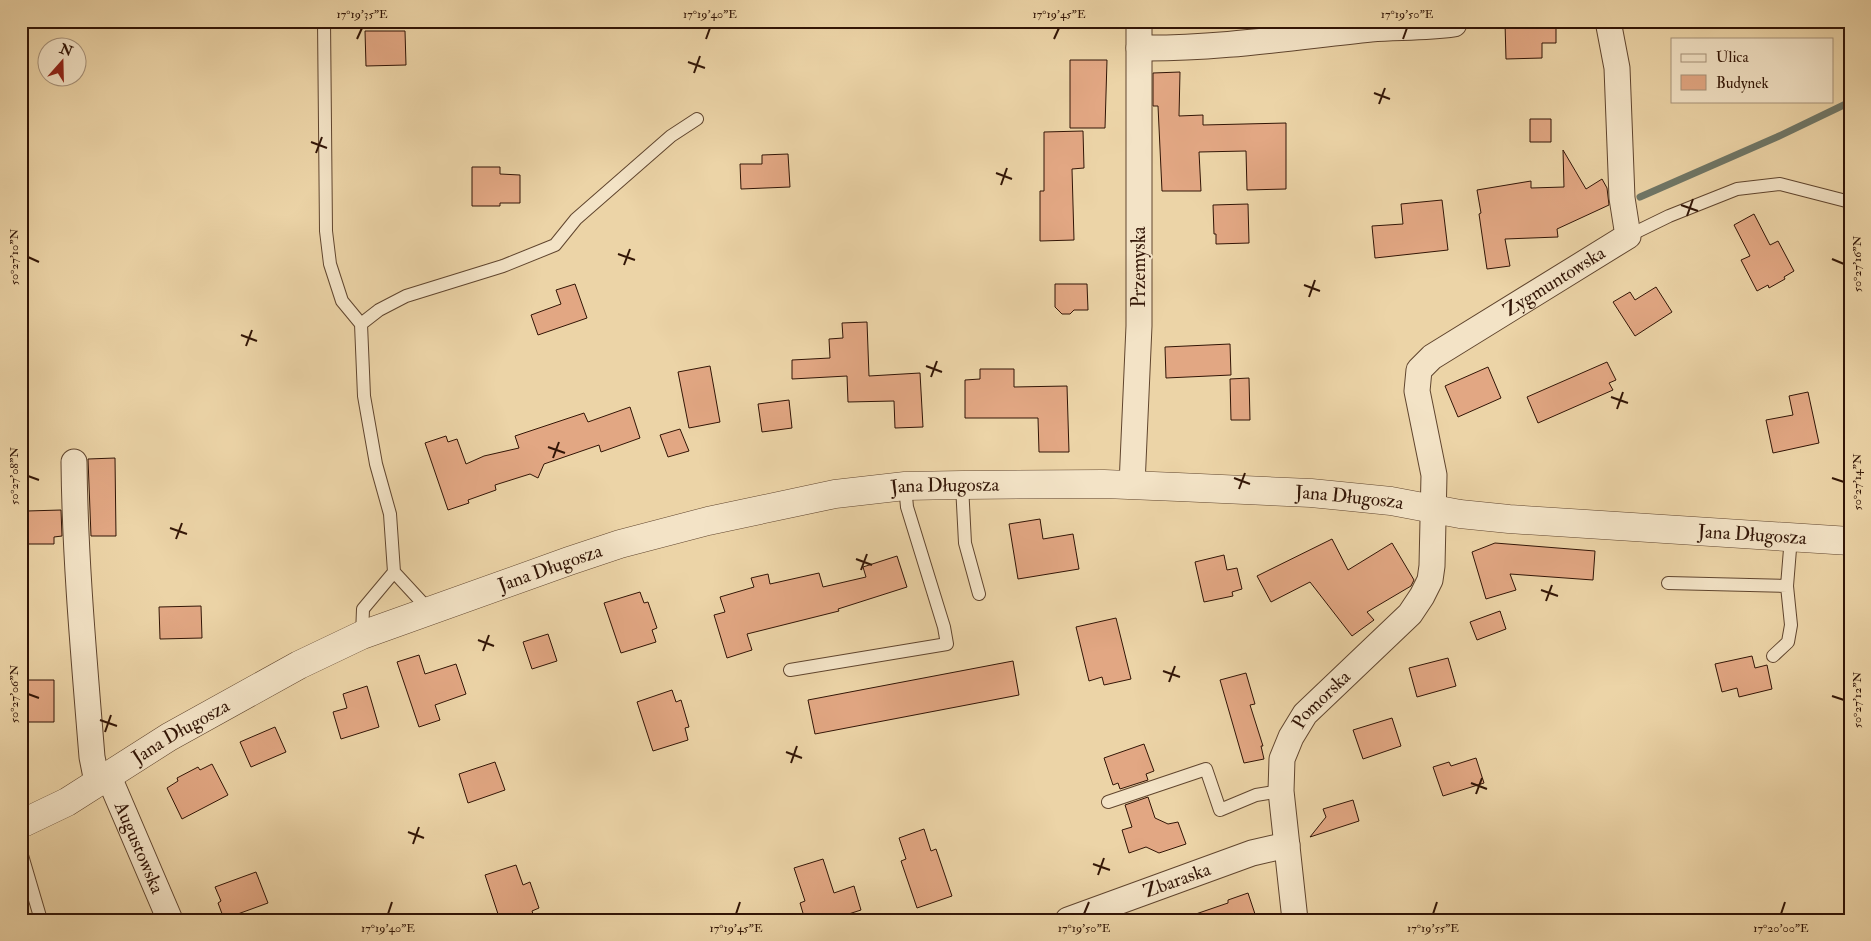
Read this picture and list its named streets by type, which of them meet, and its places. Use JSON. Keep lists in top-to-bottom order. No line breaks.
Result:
{"streets":{"street":["Przemyska","Zygmuntowska","Jana Długosza","Pomorska","Augustowska","Zbaraska"]},"crossings":[["Przemyska","Jana Długosza"],["Zygmuntowska","Jana Długosza"],["Zygmuntowska","Pomorska"],["Jana Długosza","Pomorska"],["Jana Długosza","Augustowska"],["Pomorska","Zbaraska"]],"legend":["Ulica","Budynek"],"north":"top","coordinates":["17°19'35\"E","17°19'40\"E","17°19'45\"E","17°19'50\"E","50°27'10\"N","50°27'16\"N","50°27'08\"N","50°27'14\"N","50°27'06\"N","50°27'12\"N","17°19'55\"E","17°20'00\"E"]}
